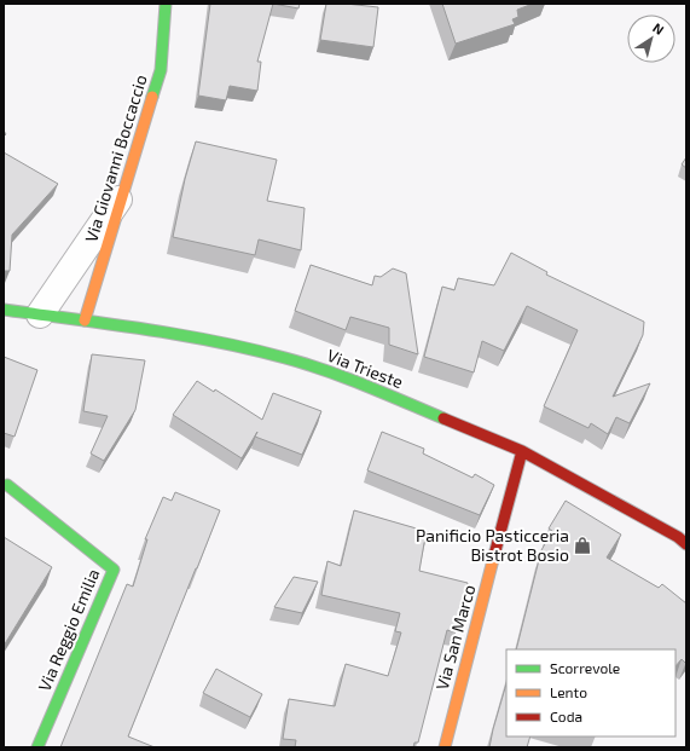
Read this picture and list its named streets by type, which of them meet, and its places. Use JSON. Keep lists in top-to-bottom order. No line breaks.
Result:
{"streets":{"street":["Via Giovanni Boccaccio","Via Trieste","Via Reggio Emilia","Via San Marco"]},"crossings":[["Via Giovanni Boccaccio","Via Trieste"],["Via Trieste","Via San Marco"]],"places":{"shop":["Panificio Pasticceria Bistrot Bosio"]},"legend":["Scorrevole","Lento","Coda"],"north":"top right"}
